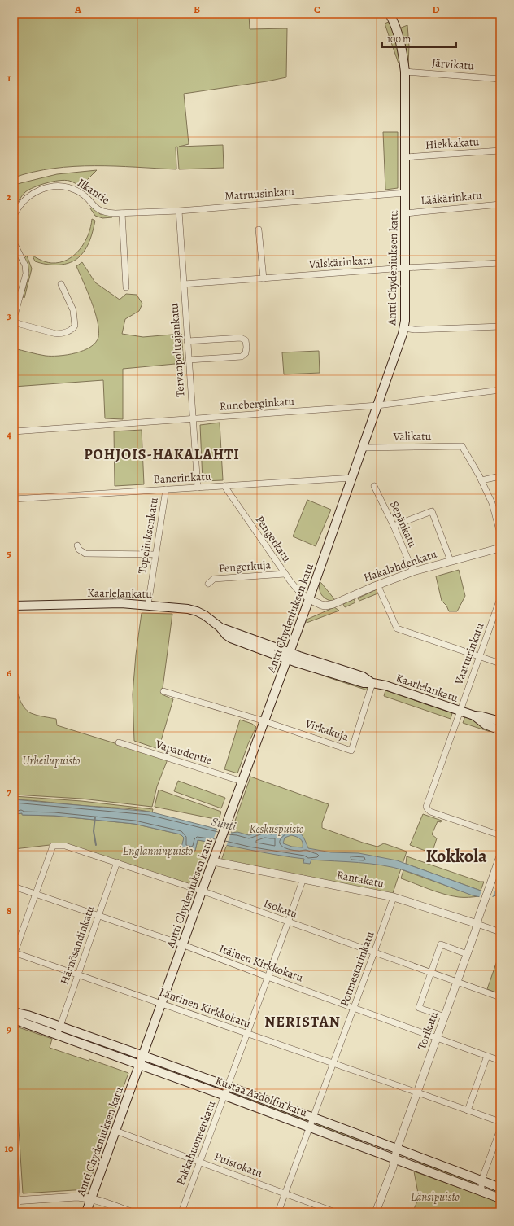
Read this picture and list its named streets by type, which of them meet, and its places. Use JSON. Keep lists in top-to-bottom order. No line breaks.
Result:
{"streets":{"main road":["Antti Chydeniuksen katu","Kaarlelankatu","Kustaa Aadolfin katu"],"street":["Järvikatu","Hiekkakatu","Ilkantie","Matruusinkatu","Lääkärinkatu","Välskärinkatu","Tervanpolttajankatu","Runeberginkatu","Välikatu","Banerinkatu","Sepänkatu","Topeliuksenkatu","Pengerkatu","Hakalahdenkatu","Pengerkuja","Vaatturinkatu","Virkakuja","Vapaudentie","Rantakatu","Isokatu","Härnösandinkatu","Itäinen Kirkkokatu","Pormestarinkatu","Läntinen Kirkkokatu","Torikatu","Pakkahuoneenkatu","Puistokatu"]},"crossings":[["Järvikatu","Antti Chydeniuksen katu"],["Hiekkakatu","Antti Chydeniuksen katu"],["Ilkantie","Matruusinkatu"],["Matruusinkatu","Antti Chydeniuksen katu"],["Matruusinkatu","Tervanpolttajankatu"],["Lääkärinkatu","Antti Chydeniuksen katu"],["Välskärinkatu","Antti Chydeniuksen katu"],["Välskärinkatu","Tervanpolttajankatu"],["Antti Chydeniuksen katu","Runeberginkatu"],["Antti Chydeniuksen katu","Välikatu"],["Antti Chydeniuksen katu","Banerinkatu"],["Antti Chydeniuksen katu","Pengerkatu"],["Antti Chydeniuksen katu","Hakalahdenkatu"],["Antti Chydeniuksen katu","Kaarlelankatu"],["Antti Chydeniuksen katu","Virkakuja"],["Antti Chydeniuksen katu","Vapaudentie"],["Antti Chydeniuksen katu","Rantakatu"],["Antti Chydeniuksen katu","Isokatu"],["Antti Chydeniuksen katu","Itäinen Kirkkokatu"],["Antti Chydeniuksen katu","Läntinen Kirkkokatu"],["Antti Chydeniuksen katu","Kustaa Aadolfin katu"],["Antti Chydeniuksen katu","Puistokatu"],["Tervanpolttajankatu","Runeberginkatu"],["Tervanpolttajankatu","Banerinkatu"],["Banerinkatu","Topeliuksenkatu"],["Banerinkatu","Pengerkatu"],["Sepänkatu","Hakalahdenkatu"],["Topeliuksenkatu","Kaarlelankatu"],["Pengerkatu","Hakalahdenkatu"],["Pengerkatu","Pengerkuja"],["Kaarlelankatu","Vaatturinkatu"],["Kaarlelankatu","Virkakuja"],["Rantakatu","Pormestarinkatu"],["Rantakatu","Torikatu"],["Rantakatu","Pakkahuoneenkatu"],["Isokatu","Härnösandinkatu"],["Isokatu","Itäinen Kirkkokatu"],["Isokatu","Pormestarinkatu"],["Isokatu","Torikatu"],["Isokatu","Pakkahuoneenkatu"],["Härnösandinkatu","Itäinen Kirkkokatu"],["Härnösandinkatu","Läntinen Kirkkokatu"],["Härnösandinkatu","Kustaa Aadolfin katu"],["Itäinen Kirkkokatu","Pormestarinkatu"],["Itäinen Kirkkokatu","Torikatu"],["Itäinen Kirkkokatu","Pakkahuoneenkatu"],["Pormestarinkatu","Läntinen Kirkkokatu"],["Pormestarinkatu","Kustaa Aadolfin katu"],["Pormestarinkatu","Puistokatu"],["Läntinen Kirkkokatu","Torikatu"],["Läntinen Kirkkokatu","Pakkahuoneenkatu"],["Torikatu","Kustaa Aadolfin katu"],["Kustaa Aadolfin katu","Pakkahuoneenkatu"],["Pakkahuoneenkatu","Puistokatu"]],"districts":["POHJOIS-HAKALAHTI","Kokkola","NERISTAN"],"water":["Sunti"],"parks":["Urheilupuisto","Keskuspuisto","Englanninpuisto","Länsipuisto"],"scale_bar":"100 m","grid":{"columns":["A","B","C","D"],"rows":["1","2","3","4","5","6","7","8","9","10"]}}
